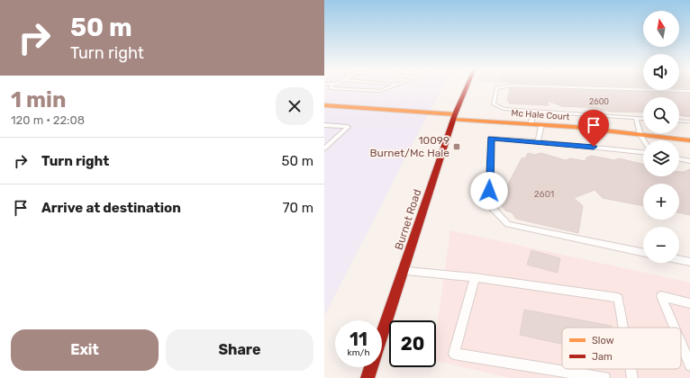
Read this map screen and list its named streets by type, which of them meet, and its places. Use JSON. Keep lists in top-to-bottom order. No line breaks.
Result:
{"streets":{"main road":["Mc Hale Court","Burnet Road"]},"crossings":[["Mc Hale Court","Burnet Road"]],"places":{"transit":["10099 Burnet/Mc Hale"]},"house_numbers":["2600","2601"],"legend":["Slow","Jam"],"north":"top","page":{"turn":["50 m","Turn right"],"map_buttons":["+","−"],"heading":["1 min","120 m · 22:08"],"list":[{"name":"Turn right","value":"50 m"},{"name":"Arrive at destination","value":"70 m"}],"speed":"11 km/h","limit":"20","buttons":["Exit","Share"]}}
